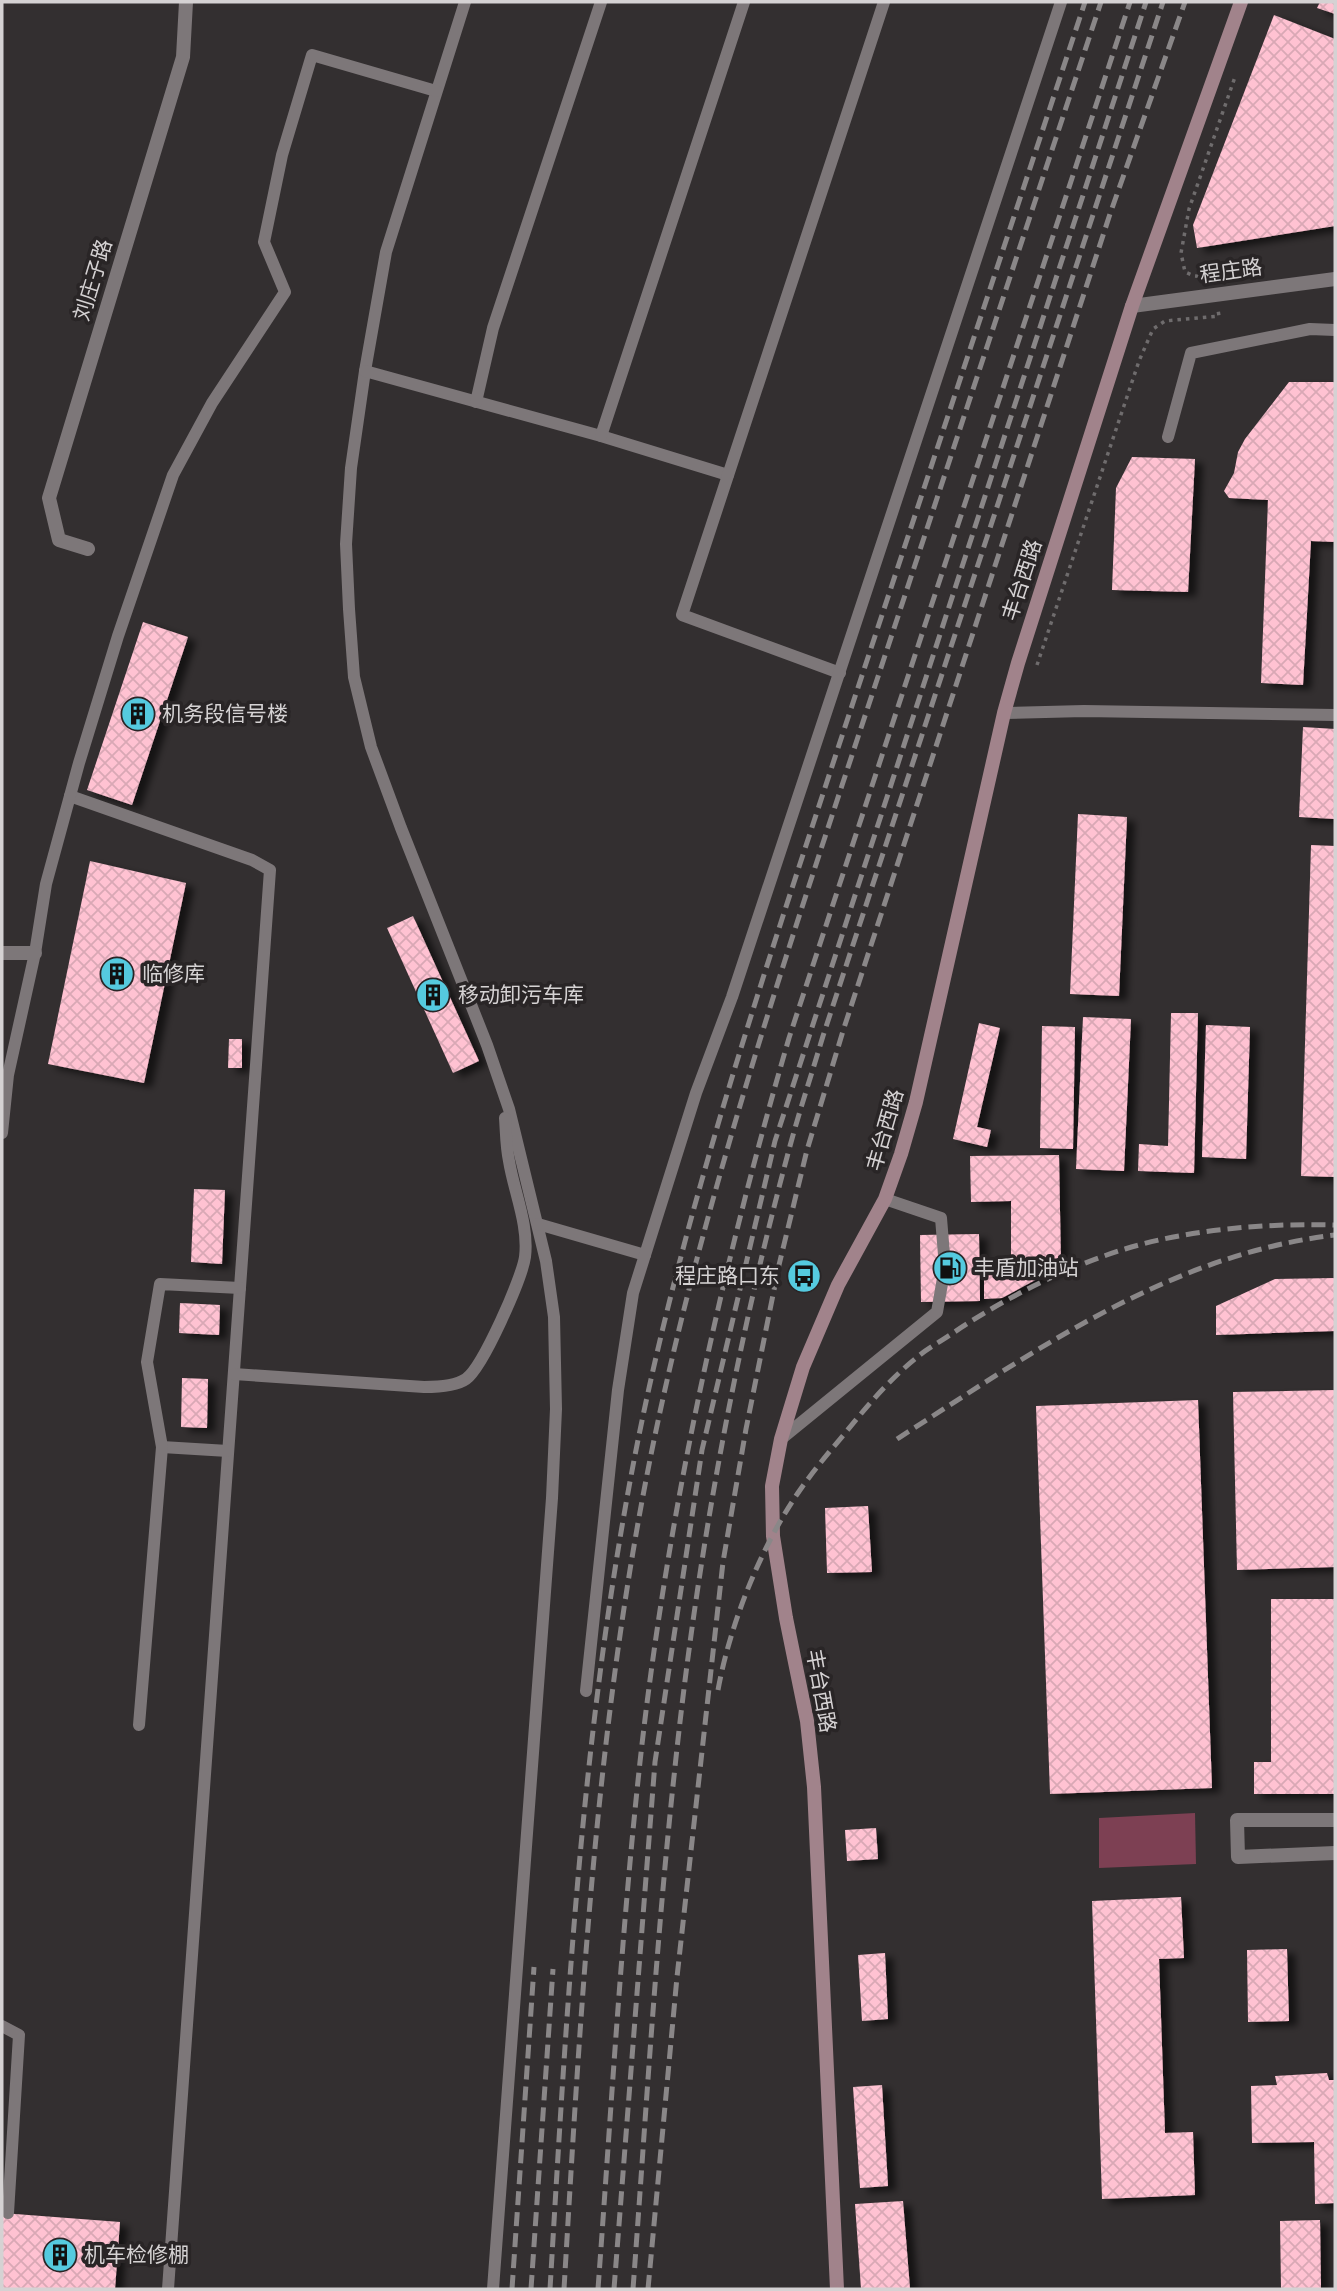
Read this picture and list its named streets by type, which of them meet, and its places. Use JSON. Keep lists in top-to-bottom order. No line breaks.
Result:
{"streets":{"main road":["丰台西路"],"street":["程庄路","刘庄子路"]},"crossings":[["程庄路","丰台西路"]],"places":{"building":["机务段信号楼","临修库","移动卸污车库","机车检修棚"],"fuel station":["丰盾加油站"],"bus stop":["程庄路口东"]}}
